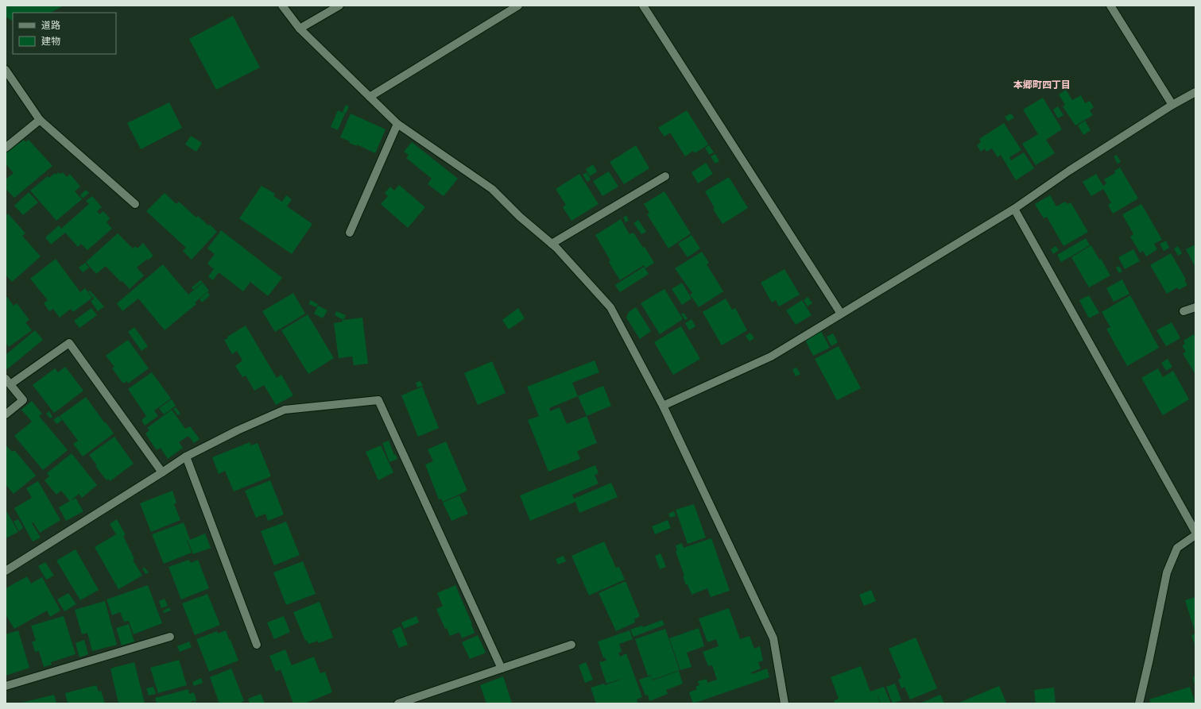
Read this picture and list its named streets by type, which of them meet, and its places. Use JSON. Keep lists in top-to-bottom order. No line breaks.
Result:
{"districts":["本郷町四丁目"],"legend":["道路","建物"]}
